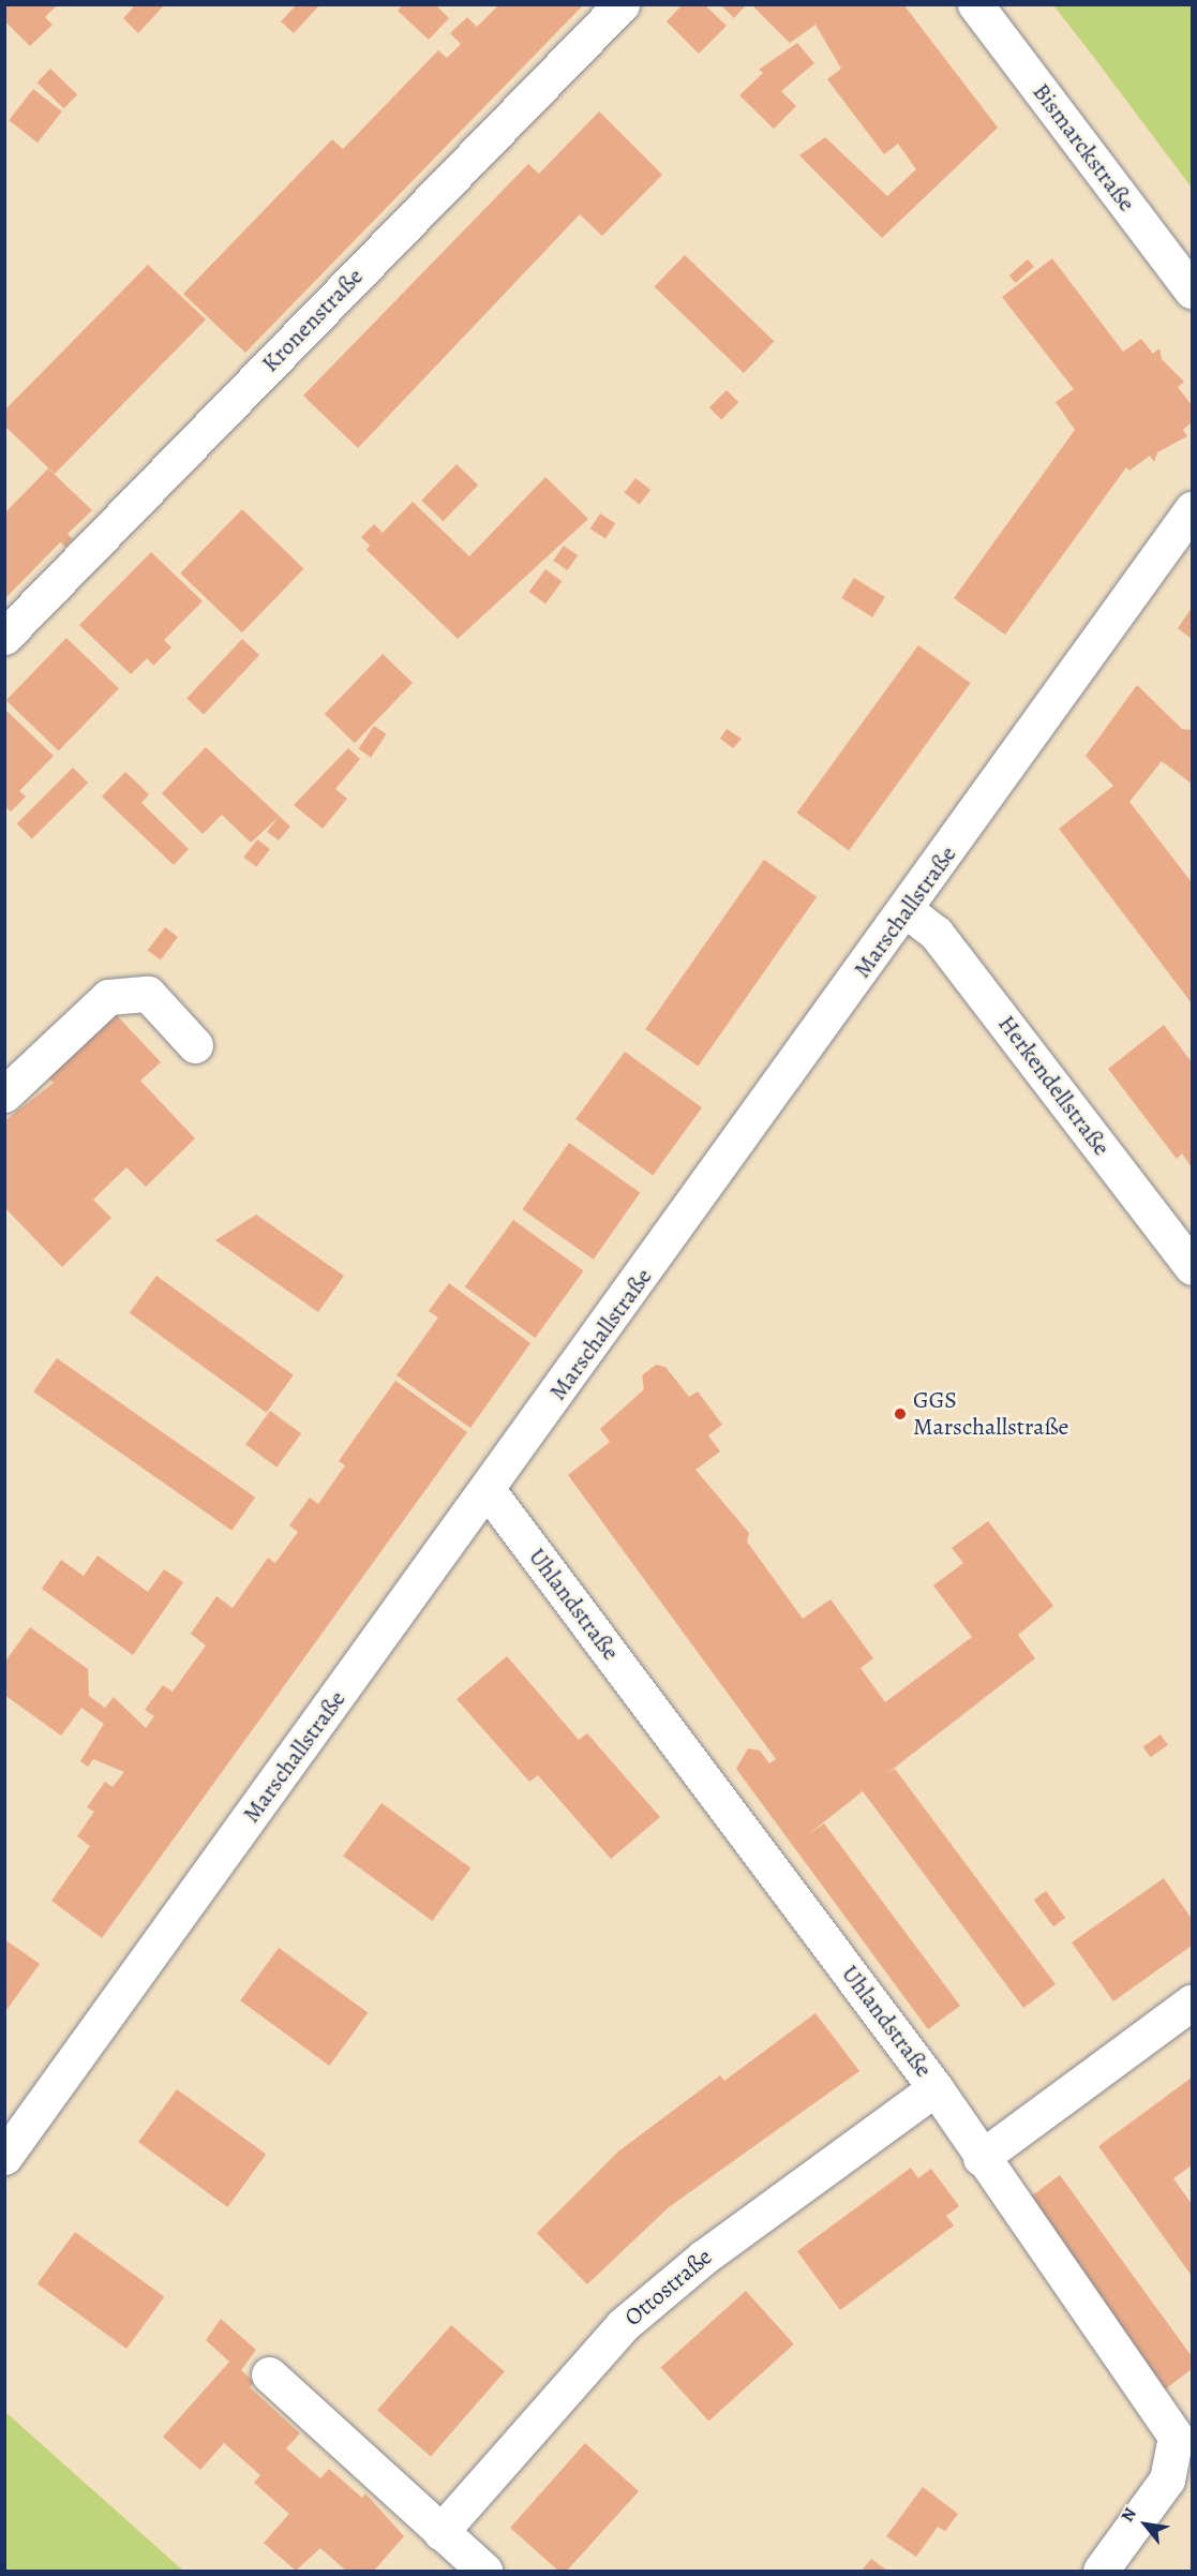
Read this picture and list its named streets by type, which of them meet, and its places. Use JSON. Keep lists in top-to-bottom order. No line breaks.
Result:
{"streets":{"street":["Bismarckstraße","Kronenstraße","Marschallstraße","Herkendellstraße","Uhlandstraße","Ottostraße"]},"crossings":[["Marschallstraße","Herkendellstraße"],["Marschallstraße","Uhlandstraße"],["Uhlandstraße","Ottostraße"]],"places":["GGS Marschallstraße"],"north":"top left"}
